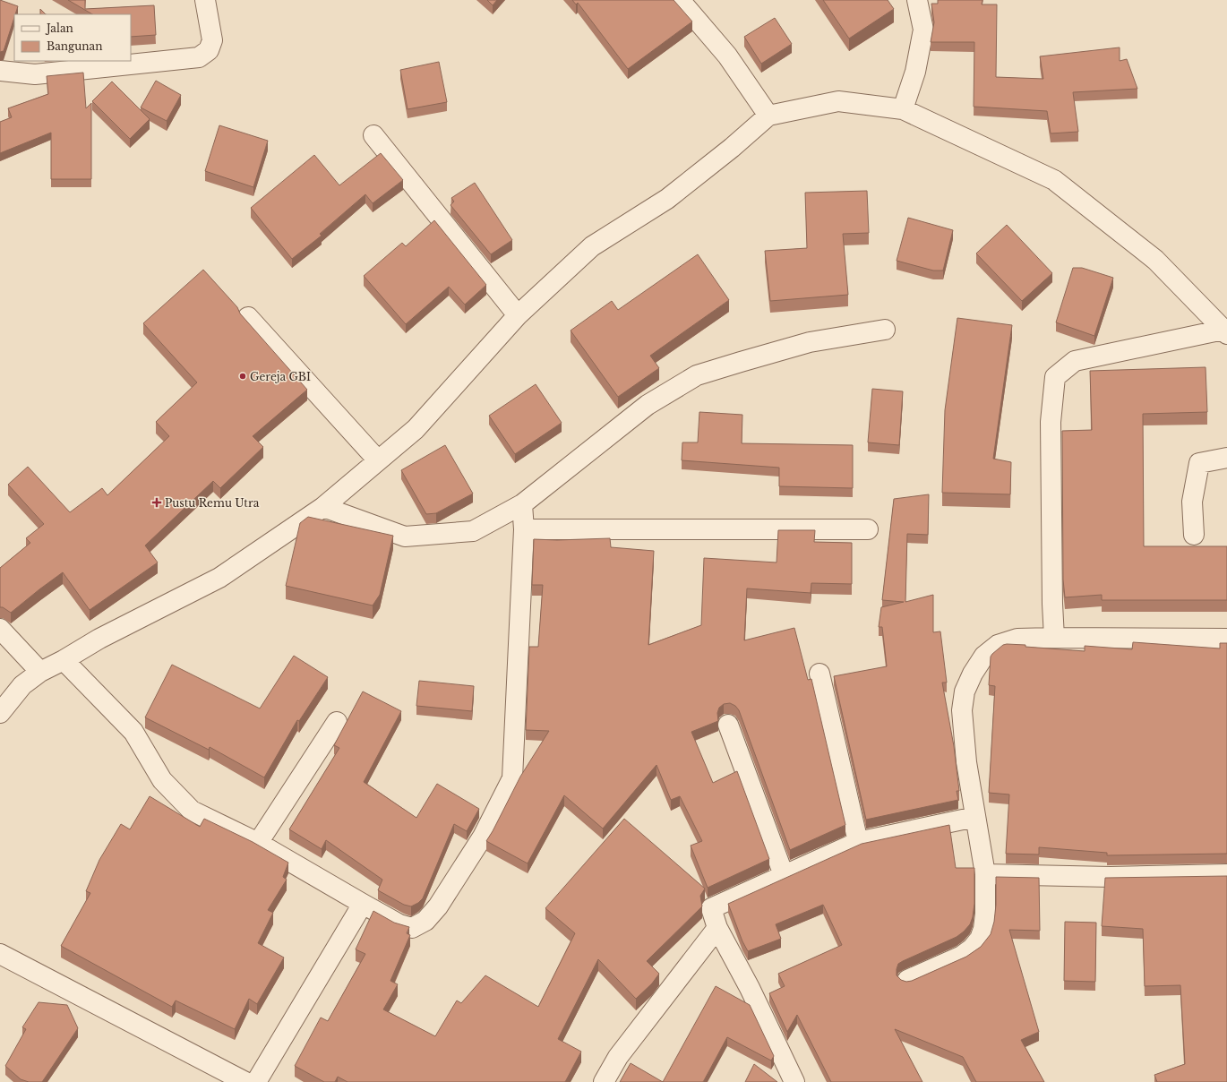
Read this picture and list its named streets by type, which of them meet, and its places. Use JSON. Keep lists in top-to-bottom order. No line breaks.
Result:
{"places":{"other":["Gereja GBI"],"health":["Pustu Remu Utra"]},"legend":["Jalan","Bangunan"]}
